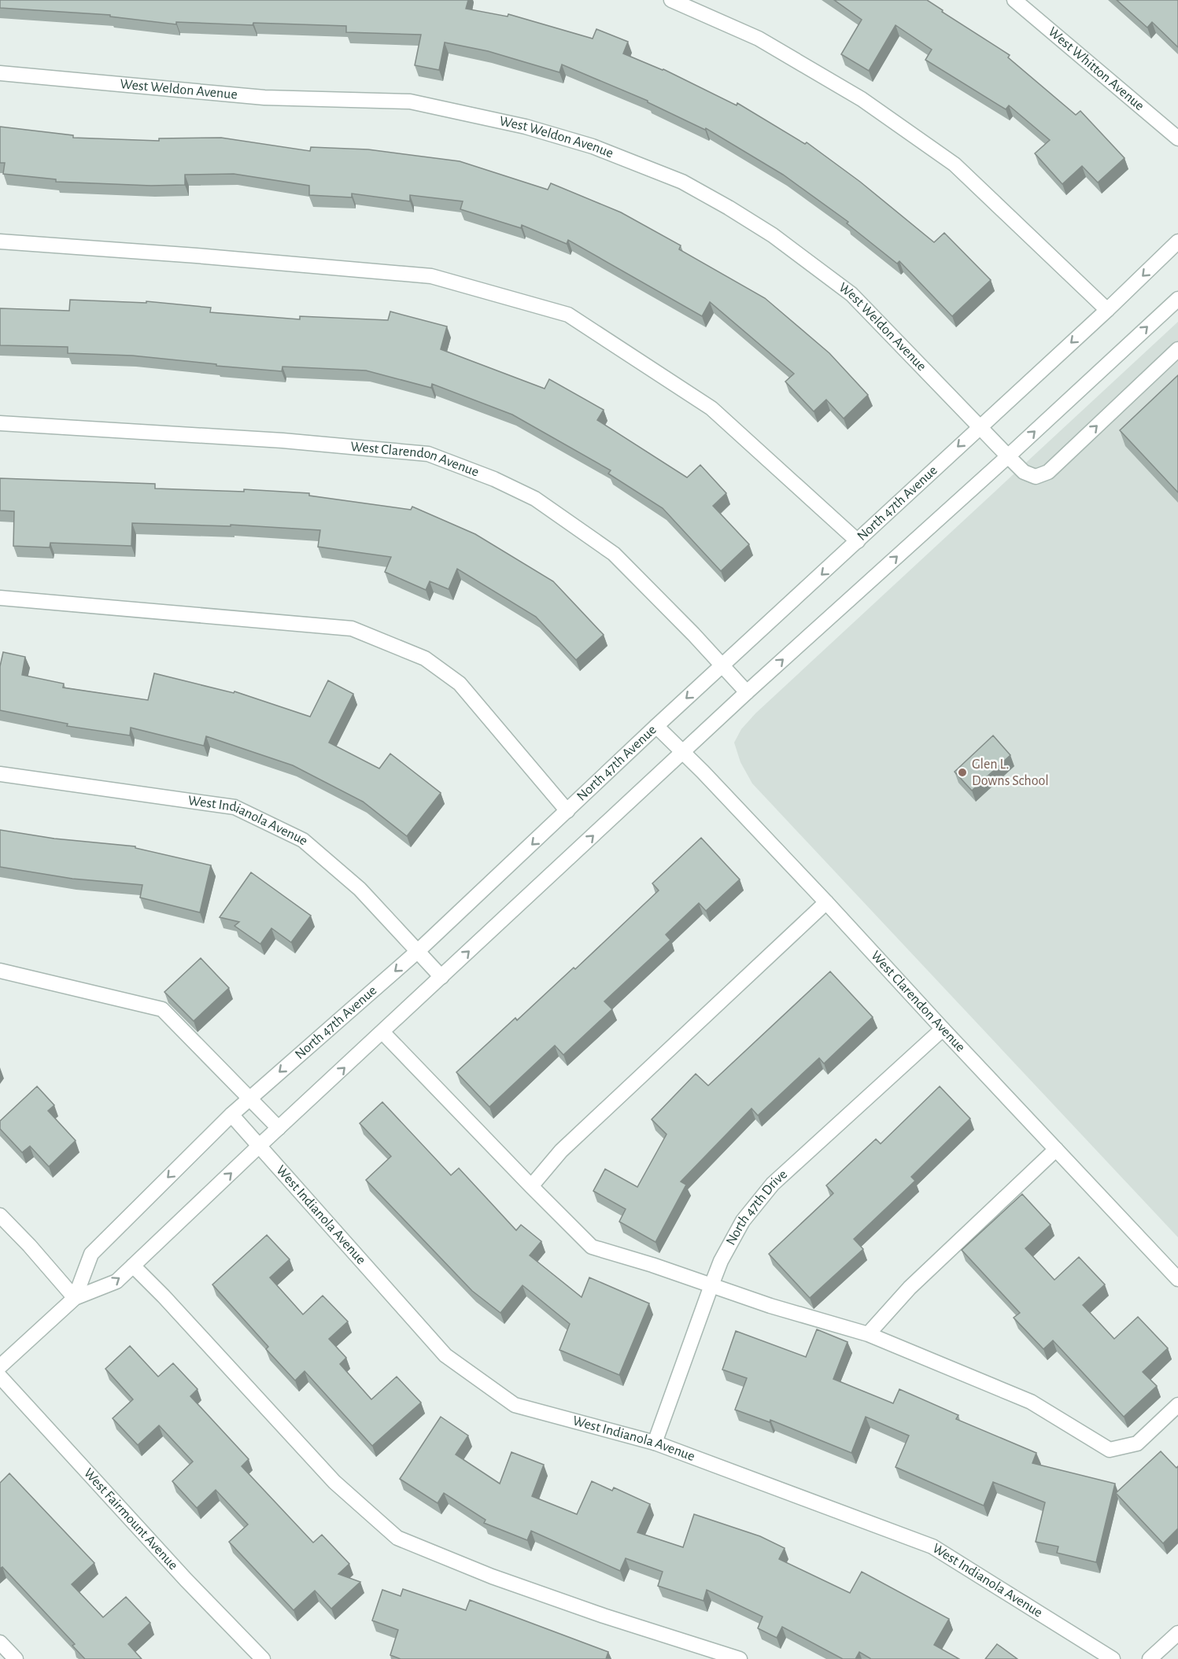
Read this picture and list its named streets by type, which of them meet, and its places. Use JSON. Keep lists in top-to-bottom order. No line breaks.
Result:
{"streets":{"street":["West Whitton Avenue","West Weldon Avenue","West Clarendon Avenue","North 47th Avenue","West Indianola Avenue","North 47th Drive","West Fairmount Avenue"]},"crossings":[["West Weldon Avenue","North 47th Avenue"],["West Clarendon Avenue","North 47th Avenue"],["West Clarendon Avenue","North 47th Drive"],["North 47th Avenue","West Indianola Avenue"],["West Indianola Avenue","North 47th Drive"]],"places":["Glen L. Downs School"]}
